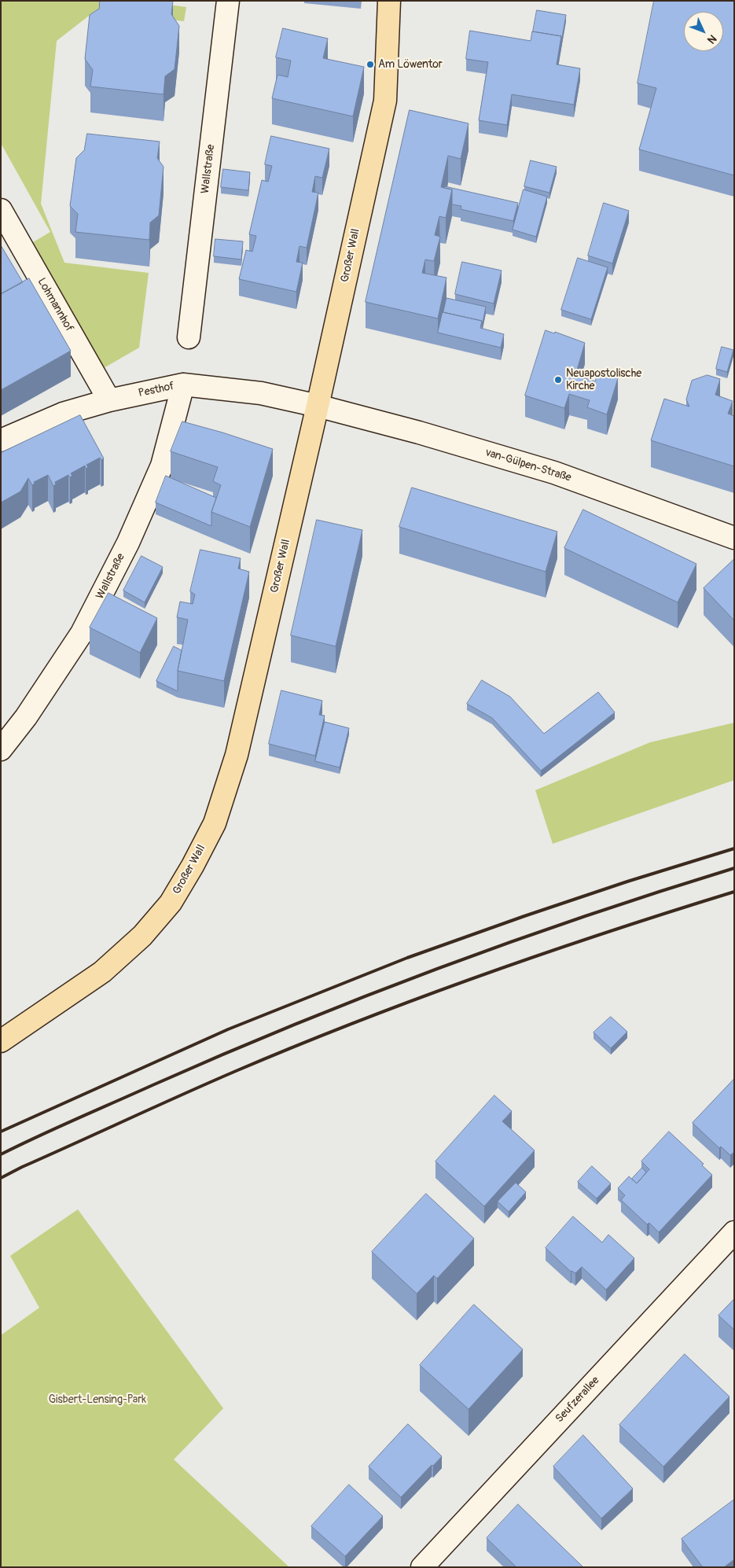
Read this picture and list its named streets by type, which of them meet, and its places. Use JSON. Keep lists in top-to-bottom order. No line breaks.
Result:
{"streets":{"main road":["Großer Wall"],"street":["Wallstraße","Lohmannhof","Pesthof","van-Gülpen-Straße","Seufzerallee"]},"crossings":[["Wallstraße","Pesthof"],["Großer Wall","Pesthof"],["Großer Wall","van-Gülpen-Straße"],["Lohmannhof","Pesthof"],["Pesthof","van-Gülpen-Straße"]],"parks":["Gisbert-Lensing-Park"],"places":["Am Löwentor","Neuapostolische Kirche"],"north":"bottom right"}
